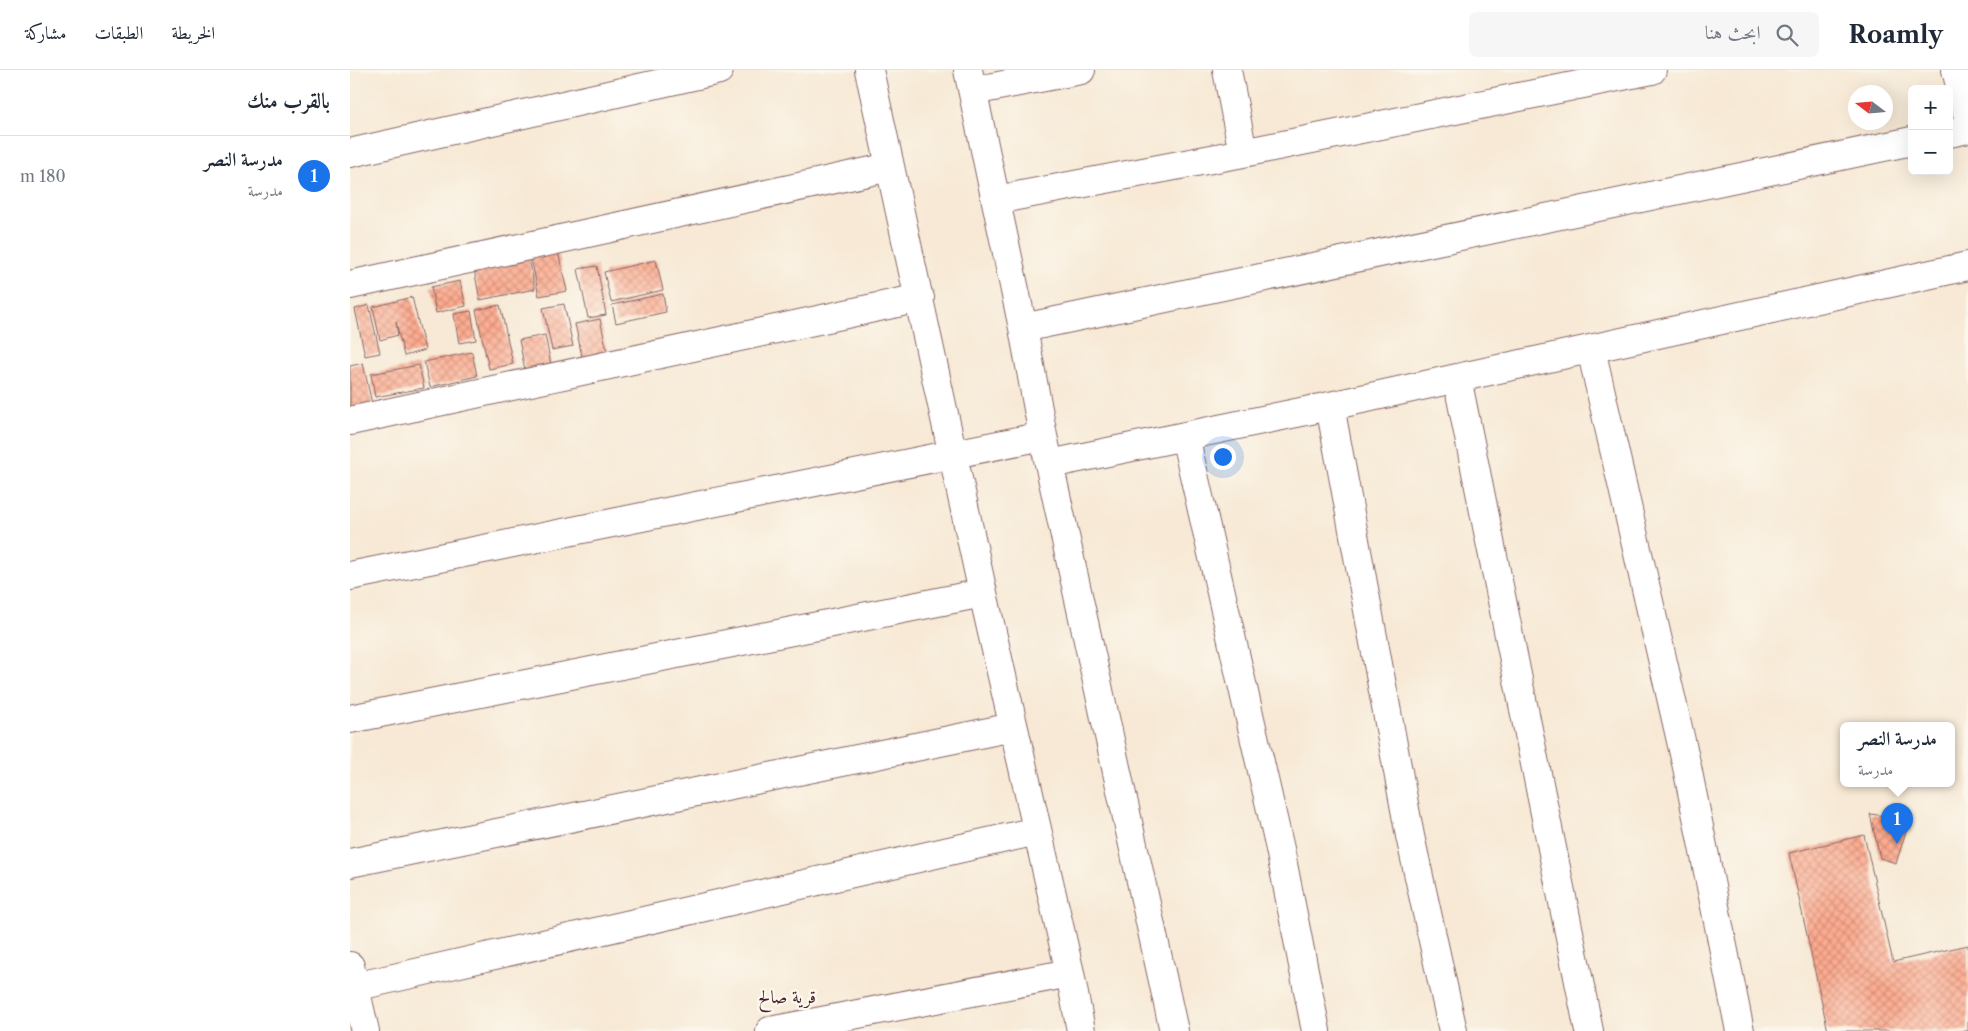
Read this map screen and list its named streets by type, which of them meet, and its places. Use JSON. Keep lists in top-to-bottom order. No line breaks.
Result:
{"districts":["قرية صالح"],"north":"left","page":{"header":"Roamly","search":"ابحث هنا","nav":["الخريطة","الطبقات","مشاركة"],"heading":"بالقرب منك","map_buttons":["+","−"],"list":[{"mark":"1","name":"مدرسة النصر","note":"مدرسة","value":"180 m"}],"popup":["مدرسة النصر","مدرسة"],"pins":"1"}}
